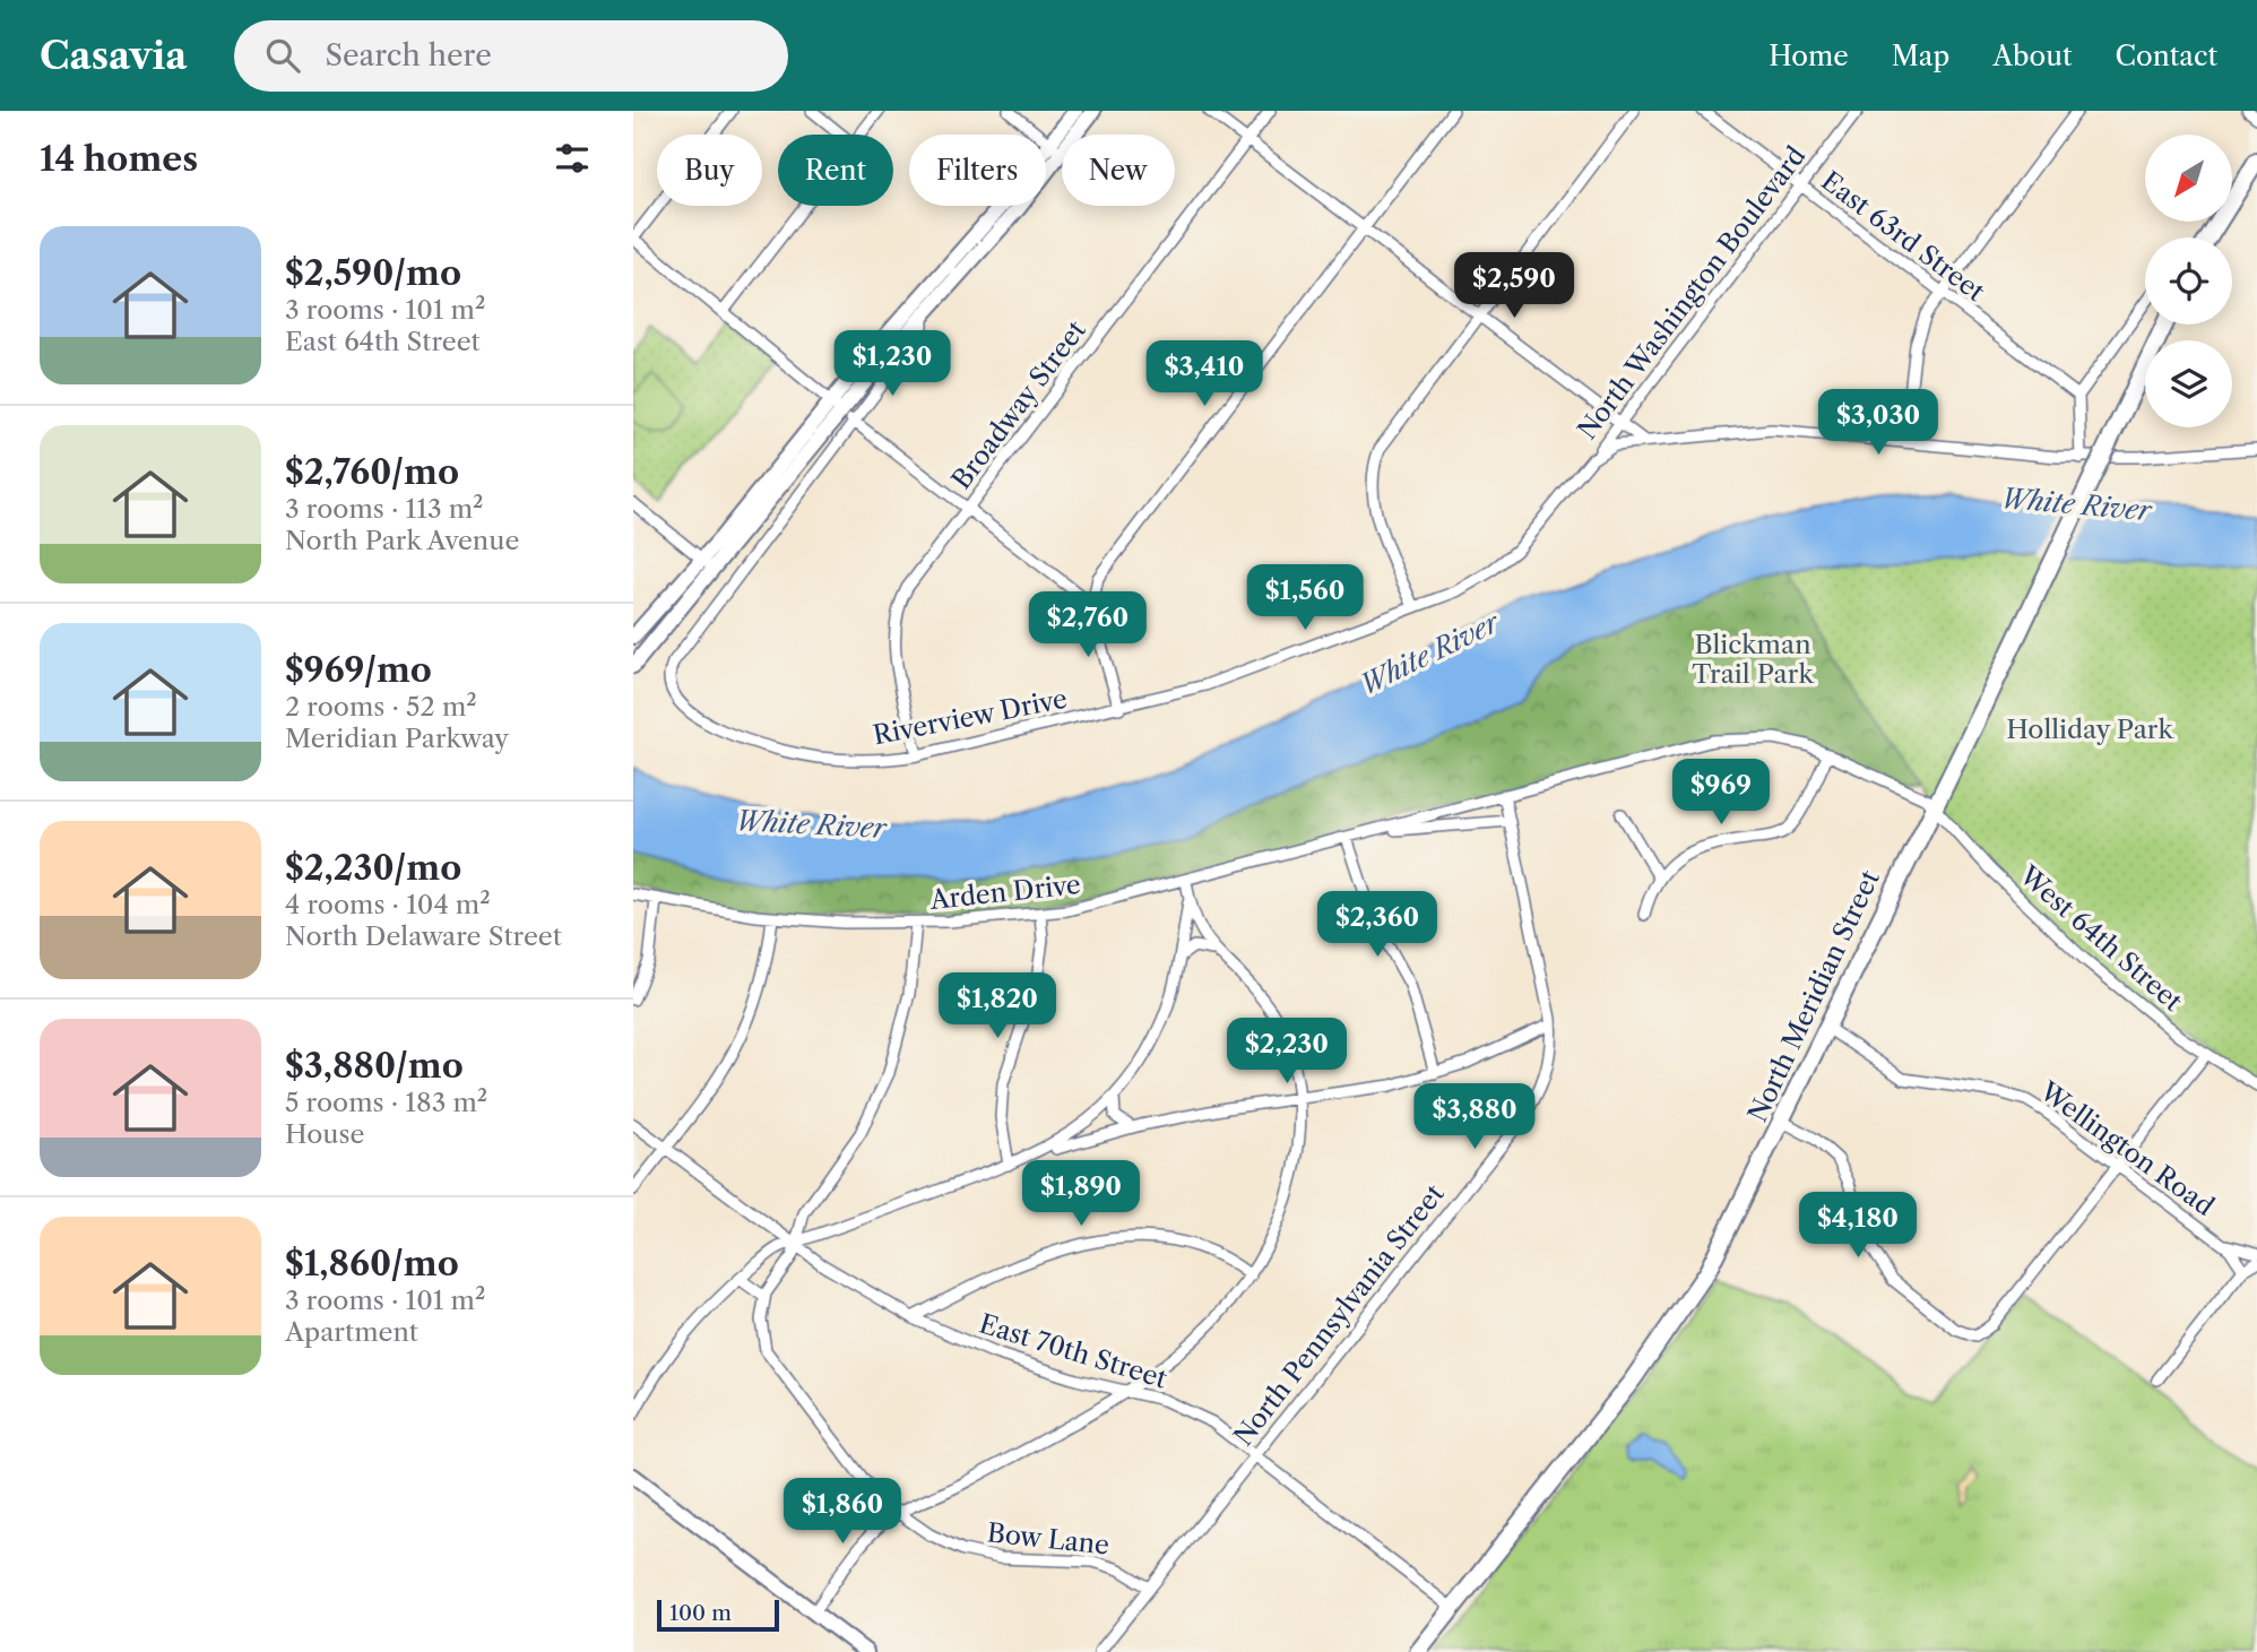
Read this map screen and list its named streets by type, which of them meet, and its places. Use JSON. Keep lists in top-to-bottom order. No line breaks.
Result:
{"streets":{"main road":["North Meridian Street"],"street":["East 63rd Street","North Washington Boulevard","Broadway Street","Riverview Drive","Arden Drive","West 64th Street","Wellington Road","North Pennsylvania Street","East 70th Street","Bow Lane"]},"crossings":[["East 63rd Street","North Washington Boulevard"],["North Washington Boulevard","Riverview Drive"],["Broadway Street","Riverview Drive"],["Arden Drive","West 64th Street"],["Arden Drive","North Meridian Street"],["Arden Drive","North Pennsylvania Street"],["West 64th Street","North Meridian Street"],["North Meridian Street","Wellington Road"],["North Meridian Street","East 70th Street"],["North Pennsylvania Street","East 70th Street"],["North Pennsylvania Street","Bow Lane"]],"water":["White River"],"parks":["Blickman Trail Park","Holliday Park"],"scale_bar":"100 m","north":"bottom left","page":{"header":"Casavia","search":"Search here","nav":["Home","Map","About","Contact"],"heading":"14 homes","chip":["Buy","Rent","Filters","New"],"list":[{"name":"$2,590/mo","note":"3 rooms · 101 m² · East 64th Street"},{"name":"$2,760/mo","note":"3 rooms · 113 m² · North Park Avenue"},{"name":"$969/mo","note":"2 rooms · 52 m² · Meridian Parkway"},{"name":"$2,230/mo","note":"4 rooms · 104 m² · North Delaware Street"},{"name":"$3,880/mo","note":"5 rooms · 183 m² · House"},{"name":"$1,860/mo","note":"3 rooms · 101 m² · Apartment"}],"price":["$2,590","$1,230","$3,410","$3,030","$1,560","$2,760","$969","$2,360","$1,820","$2,230","$3,880","$1,890","$4,180","$1,860"],"scale":"100 m"}}
